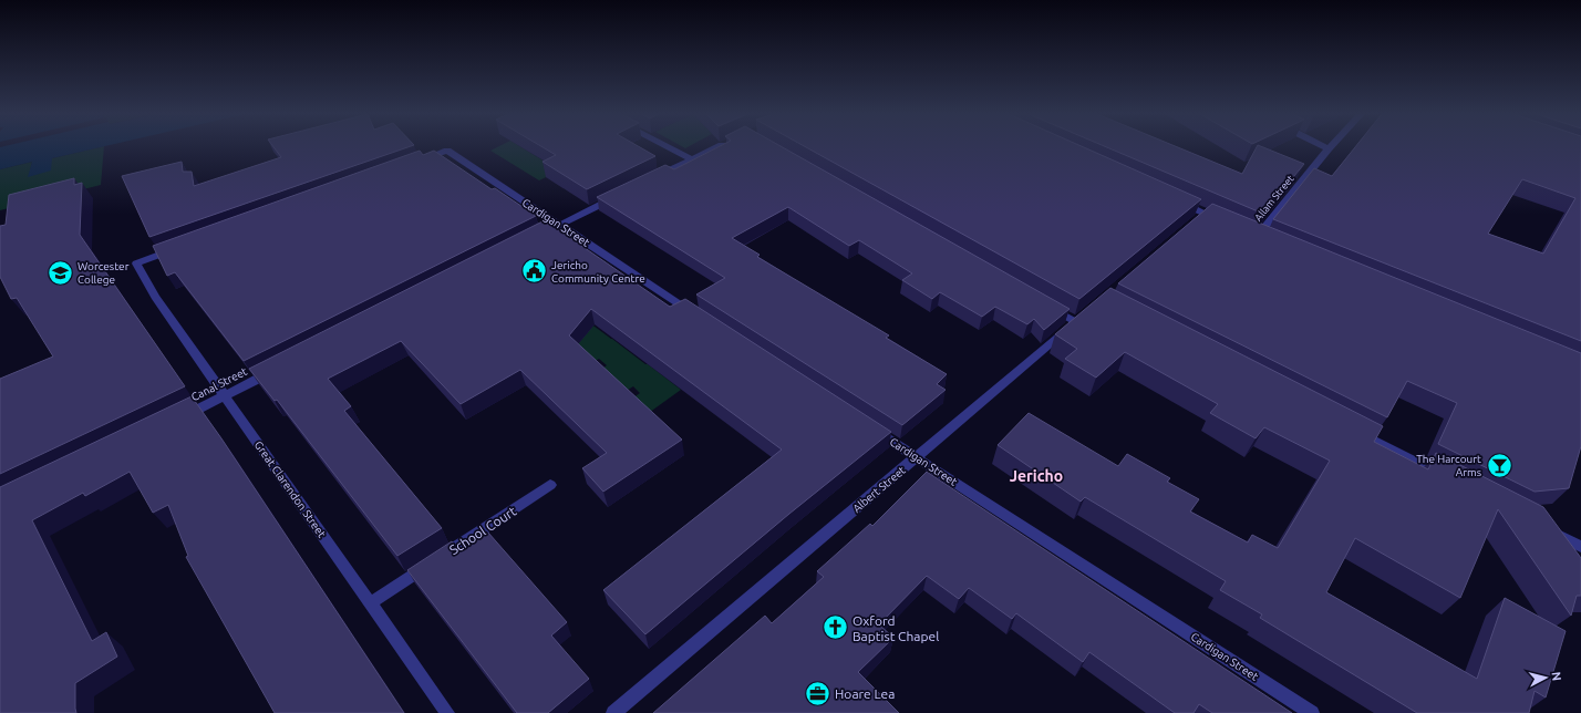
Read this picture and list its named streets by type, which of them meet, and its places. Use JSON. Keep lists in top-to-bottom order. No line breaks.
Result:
{"streets":{"street":["Allam Street","Cardigan Street","Canal Street","Great Clarendon Street","Albert Street","School Court"]},"crossings":[["Cardigan Street","Albert Street"],["Canal Street","Great Clarendon Street"],["Great Clarendon Street","School Court"]],"districts":["Jericho"],"places":{"public building":["Jericho Community Centre"],"school or university":["Worcester College"],"bar":["The Harcourt Arms"],"church":["Oxford Baptist Chapel"],"office":["Hoare Lea"]},"north":"right"}
